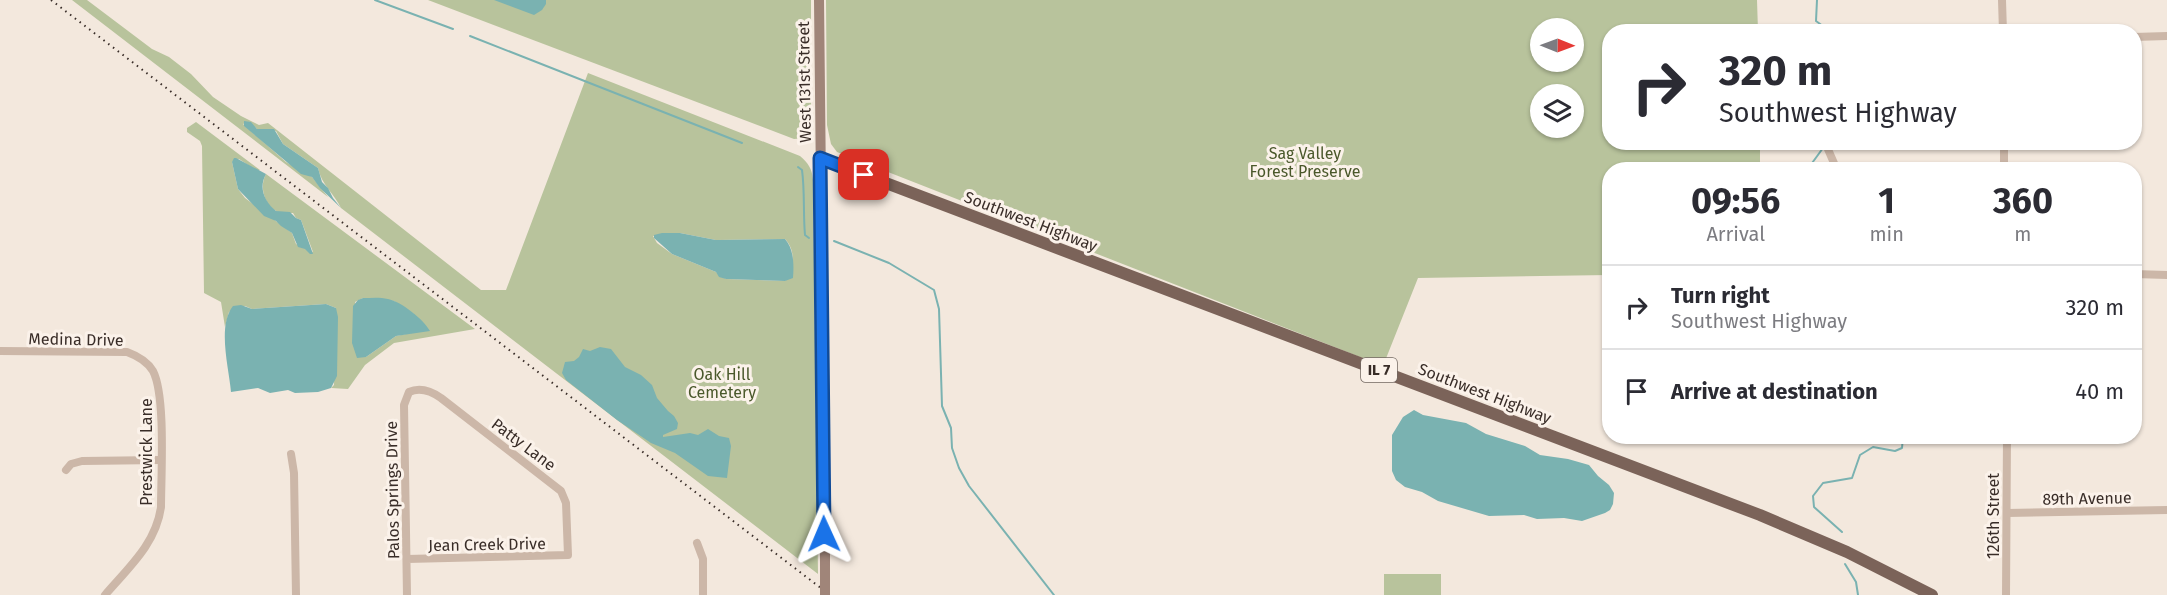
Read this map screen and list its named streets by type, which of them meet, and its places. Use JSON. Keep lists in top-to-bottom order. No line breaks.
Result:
{"streets":{"main road":["Southwest Highway","IL 7"],"street":["West 131st Street","Medina Drive","Patty Lane","Prestwick Lane","Palos Springs Drive","89th Avenue","126th Street","Jean Creek Drive"]},"crossings":[["West 131st Street","Southwest Highway"],["Medina Drive","Prestwick Lane"],["Patty Lane","Palos Springs Drive"],["Patty Lane","Jean Creek Drive"],["Palos Springs Drive","Jean Creek Drive"],["89th Avenue","126th Street"]],"parks":["Sag Valley Forest Preserve","Oak Hill Cemetery"],"north":"right","page":{"turn":["320 m","Southwest Highway"],"eta":["09:56","Arrival","1","min","360","m"],"list":[{"name":"Turn right","note":"Southwest Highway","value":"320 m"},{"name":"Arrive at destination","value":"40 m"}]}}
